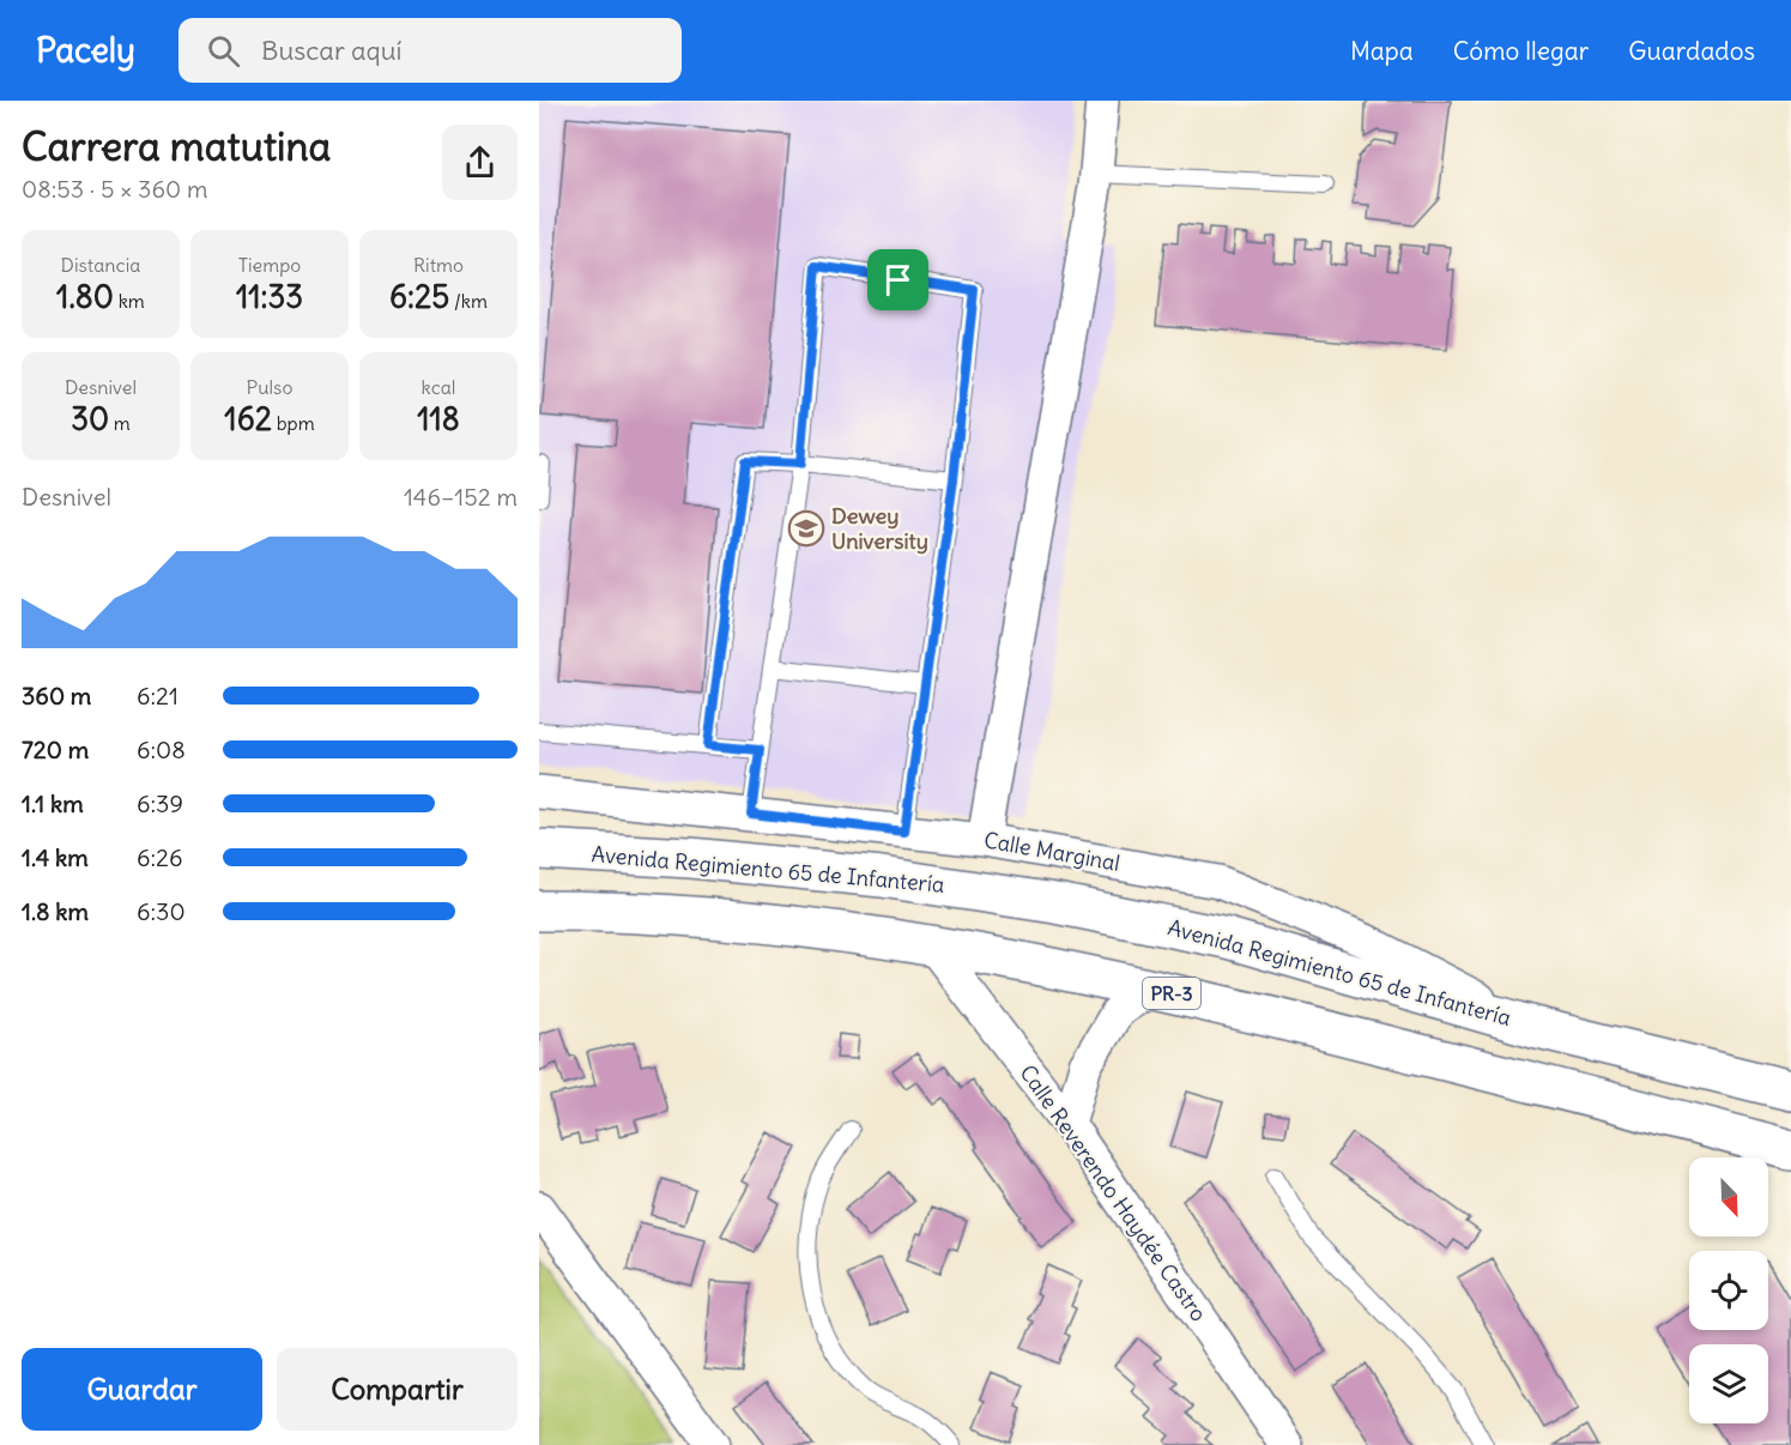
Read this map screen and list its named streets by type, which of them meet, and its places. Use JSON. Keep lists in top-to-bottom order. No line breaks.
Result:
{"streets":{"main road":["Avenida Regimiento 65 de Infantería","PR-3"],"street":["Calle Marginal","Calle Reverendo Haydée Castro"]},"crossings":[["Calle Marginal","Avenida Regimiento 65 de Infantería"],["PR-3","Calle Reverendo Haydée Castro"]],"places":{"school or university":["Dewey University"]},"north":"bottom right","page":{"header":"Pacely","search":"Buscar aquí","nav":["Mapa","Cómo llegar","Guardados"],"heading":["Carrera matutina","08:53 · 5 × 360 m"],"stats":[["Distancia","1.80 km"],["Tiempo","11:33"],["Ritmo","6:25 /km"],["Desnivel","30 m"],["Pulso","162 bpm"],["kcal","118"]],"chart":["Desnivel","146–152 m"],"list":[{"name":"360 m","note":"6:21"},{"name":"720 m","note":"6:08"},{"name":"1.1 km","note":"6:39"},{"name":"1.4 km","note":"6:26"},{"name":"1.8 km","note":"6:30"}],"buttons":["Guardar","Compartir"]}}
